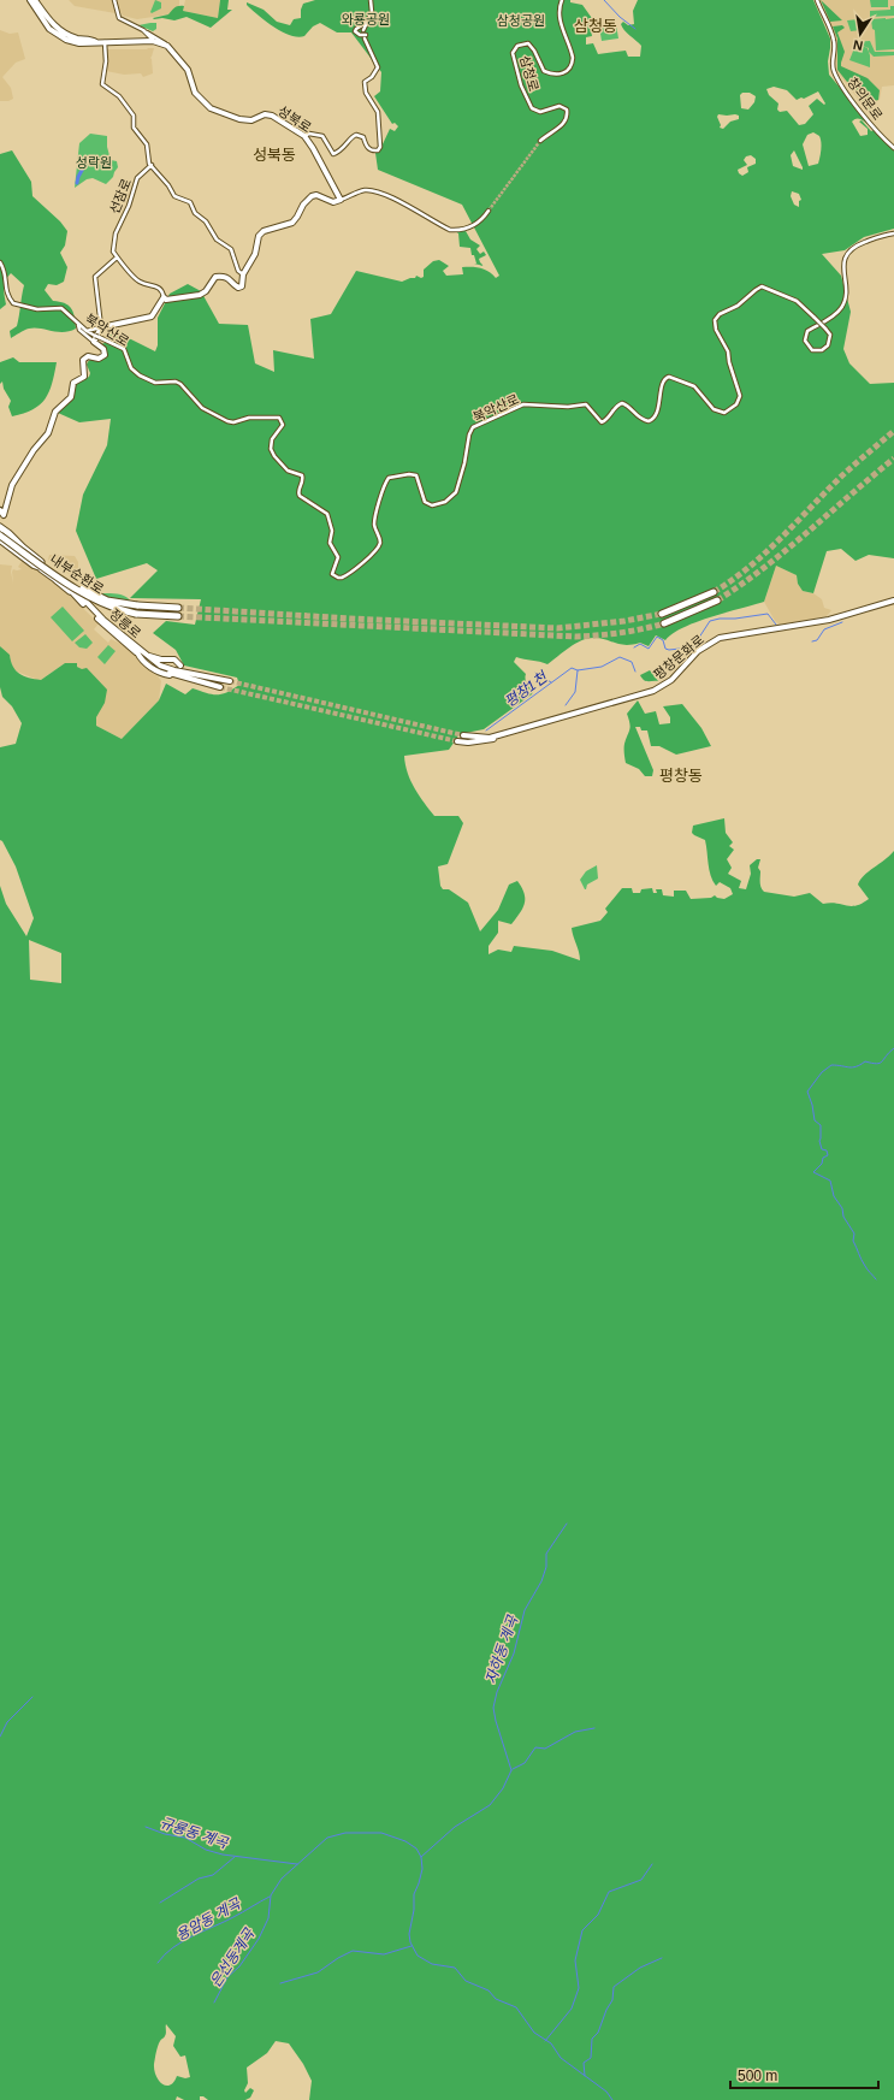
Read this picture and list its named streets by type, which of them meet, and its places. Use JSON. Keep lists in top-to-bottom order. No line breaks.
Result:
{"streets":{"highway":["내부순환로"],"main road":["성북로","정릉로","평창문화로"],"street":["삼청로","창의문로","선잠로","북악산로"]},"crossings":[["내부순환로","정릉로"]],"districts":["삼청동","성북동","평창동"],"water":["평창1천","자하동 계곡","규룡동 계곡","용암동 계곡","은선동계곡"],"parks":["와룡공원","삼청공원","성락원"],"scale_bar":"500 m","north":"bottom"}
